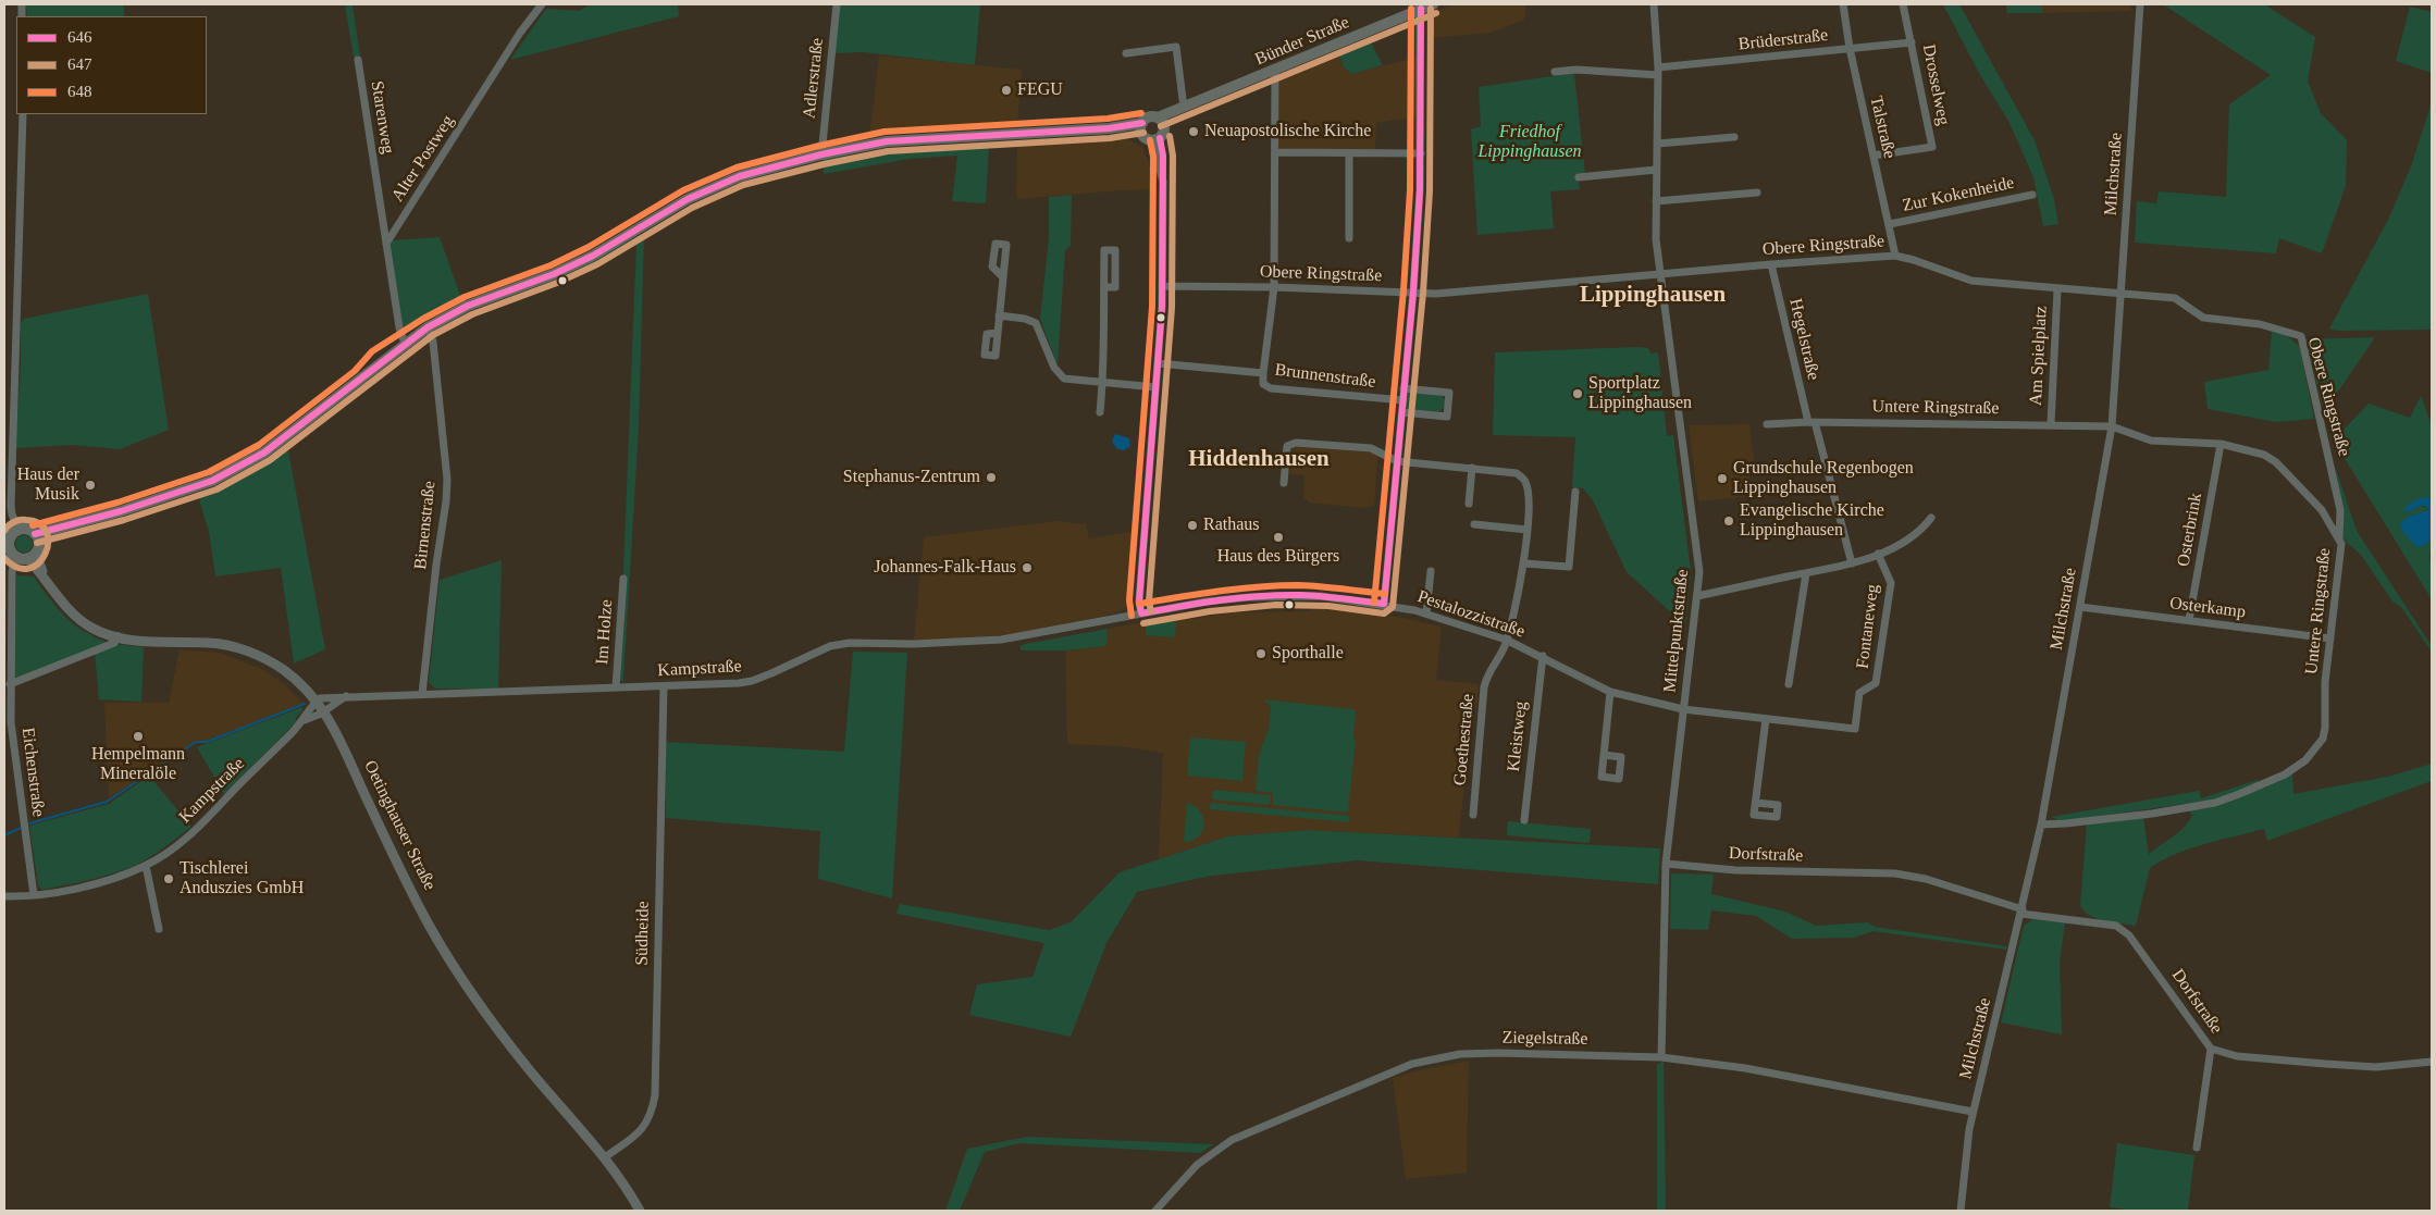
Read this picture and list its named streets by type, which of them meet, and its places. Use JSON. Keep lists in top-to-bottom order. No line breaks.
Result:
{"streets":{"main road":["Bünder Straße"],"street":["Brüderstraße","Adlerstraße","Drosselweg","Starenweg","Talstraße","Alter Postweg","Milchstraße","Zur Kokenheide","Obere Ringstraße","Hegelstraße","Am Spielplatz","Brunnenstraße","Untere Ringstraße","Birnenstraße","Osterbrink","Osterkamp","Pestalozzistraße","Fontaneweg","Mittelpunktstraße","Im Holze","Kampstraße","Kleistweg","Goethestraße","Eichenstraße","Oetinghauser Straße","Dorfstraße","Südheide","Ziegelstraße"]},"crossings":[["Brüderstraße","Drosselweg"],["Brüderstraße","Talstraße"],["Brüderstraße","Mittelpunktstraße"],["Bünder Straße","Brunnenstraße"],["Drosselweg","Talstraße"],["Starenweg","Alter Postweg"],["Talstraße","Zur Kokenheide"],["Talstraße","Obere Ringstraße"],["Milchstraße","Obere Ringstraße"],["Milchstraße","Untere Ringstraße"],["Milchstraße","Osterkamp"],["Milchstraße","Dorfstraße"],["Milchstraße","Ziegelstraße"],["Obere Ringstraße","Hegelstraße"],["Obere Ringstraße","Am Spielplatz"],["Obere Ringstraße","Brunnenstraße"],["Obere Ringstraße","Untere Ringstraße"],["Obere Ringstraße","Mittelpunktstraße"],["Hegelstraße","Untere Ringstraße"],["Am Spielplatz","Untere Ringstraße"],["Untere Ringstraße","Osterbrink"],["Untere Ringstraße","Osterkamp"],["Birnenstraße","Kampstraße"],["Osterbrink","Osterkamp"],["Pestalozzistraße","Fontaneweg"],["Pestalozzistraße","Mittelpunktstraße"],["Pestalozzistraße","Kampstraße"],["Pestalozzistraße","Kleistweg"],["Pestalozzistraße","Goethestraße"],["Mittelpunktstraße","Dorfstraße"],["Mittelpunktstraße","Ziegelstraße"],["Im Holze","Kampstraße"],["Kampstraße","Eichenstraße"],["Kampstraße","Oetinghauser Straße"],["Kampstraße","Südheide"],["Eichenstraße","Oetinghauser Straße"],["Oetinghauser Straße","Südheide"]],"districts":["Lippinghausen","Hiddenhausen"],"parks":["Friedhof Lippinghausen"],"places":["FEGU","Neuapostolische Kirche","Sportplatz Lippinghausen","Stephanus-Zentrum","Grundschule Regenbogen Lippinghausen","Haus der Musik","Evangelische Kirche Lippinghausen","Rathaus","Haus des Bürgers","Johannes-Falk-Haus","Sporthalle","Hempelmann Mineralöle","Tischlerei Anduszies GmbH"],"lines":["transit line 646","transit line 647","transit line 648"],"legend":["646","647","648"]}
